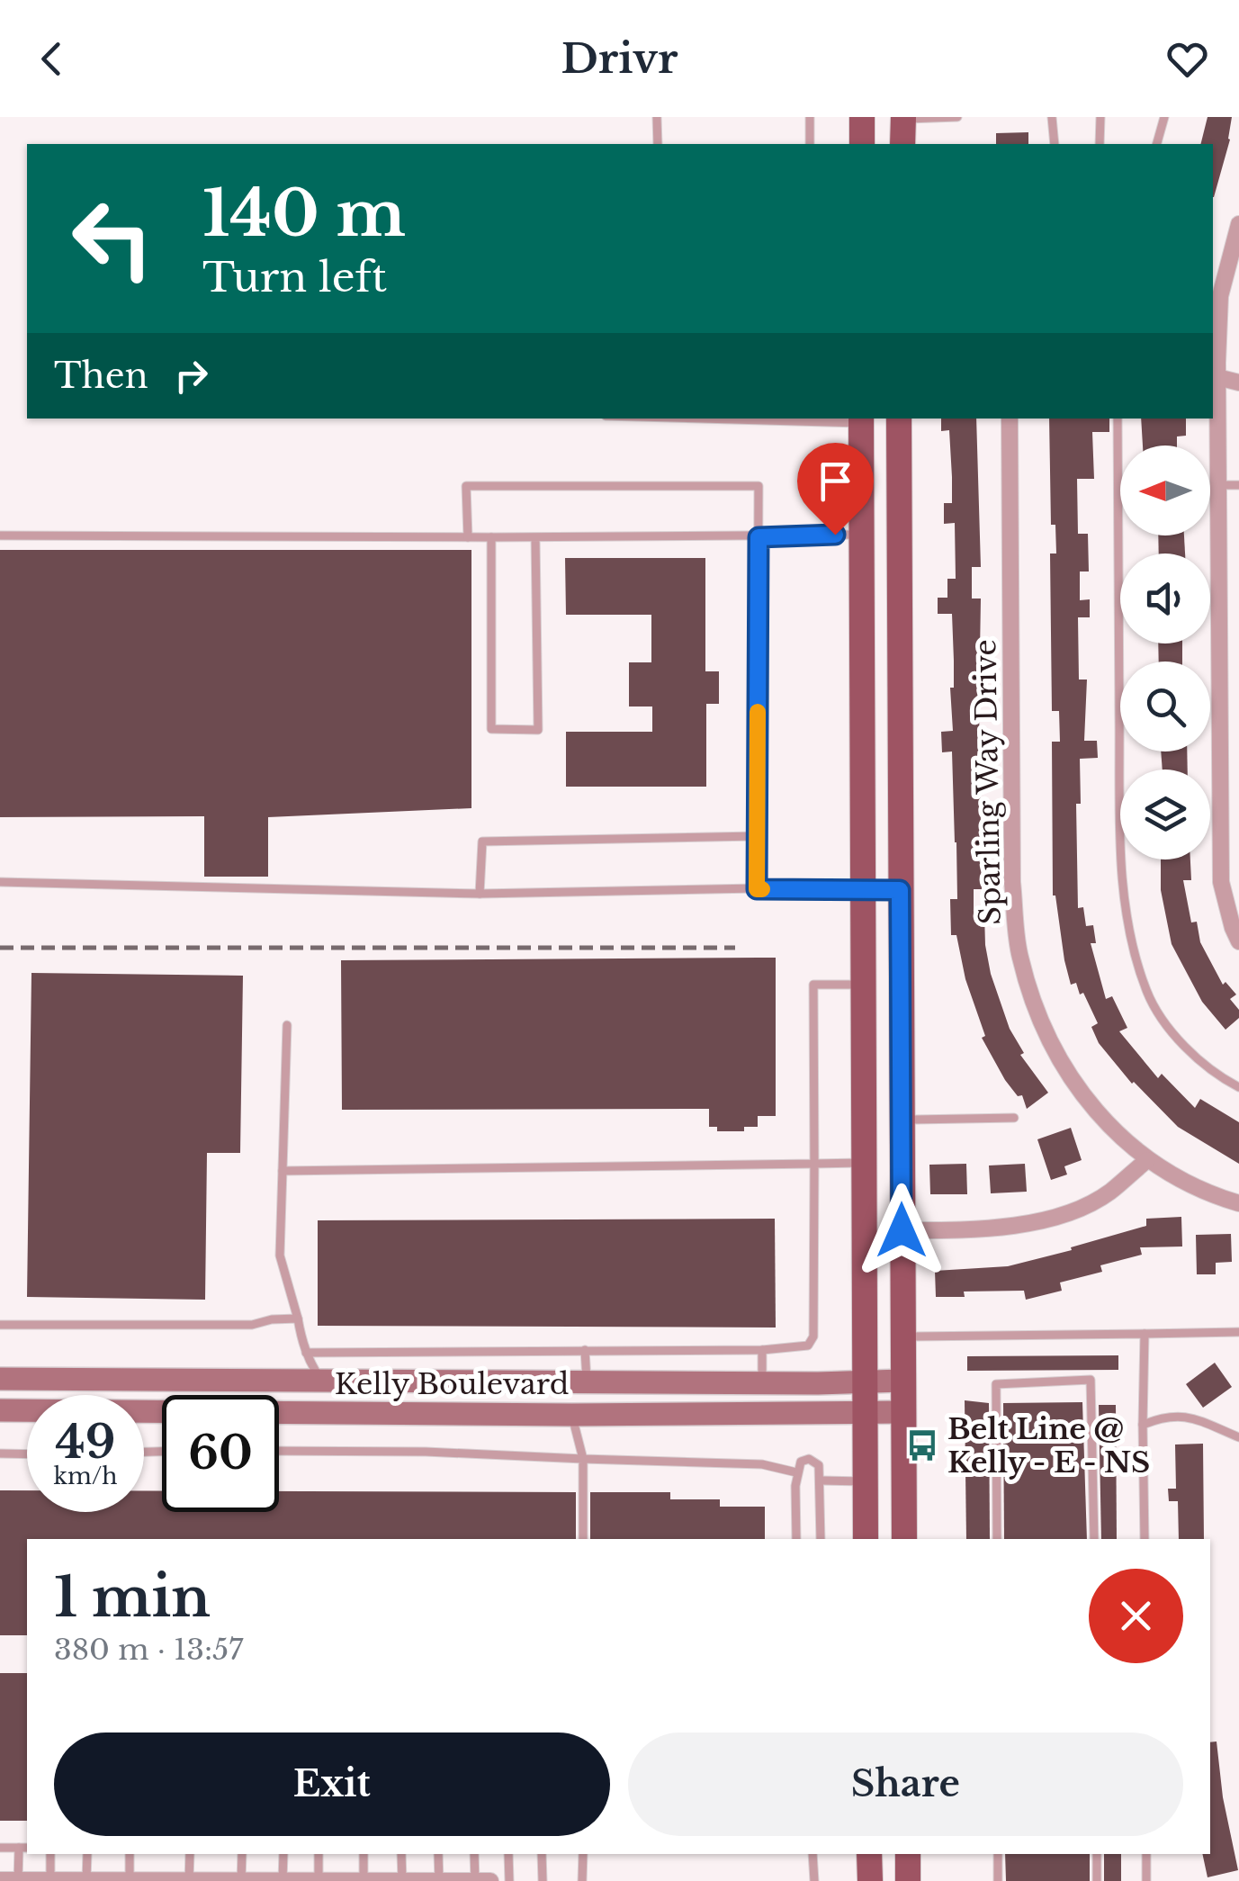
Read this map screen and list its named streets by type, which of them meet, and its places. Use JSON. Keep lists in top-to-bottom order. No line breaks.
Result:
{"streets":{"street":["Sparling Way Drive","Kelly Boulevard"]},"places":{"bus stop":["Belt Line @ Kelly - E - NS"]},"north":"left","page":{"header":"Drivr","turn":["140 m","Turn left"],"then":"Then","speed":"49 km/h","limit":"60","heading":["1 min","380 m · 13:57"],"buttons":["Exit","Share"]}}
